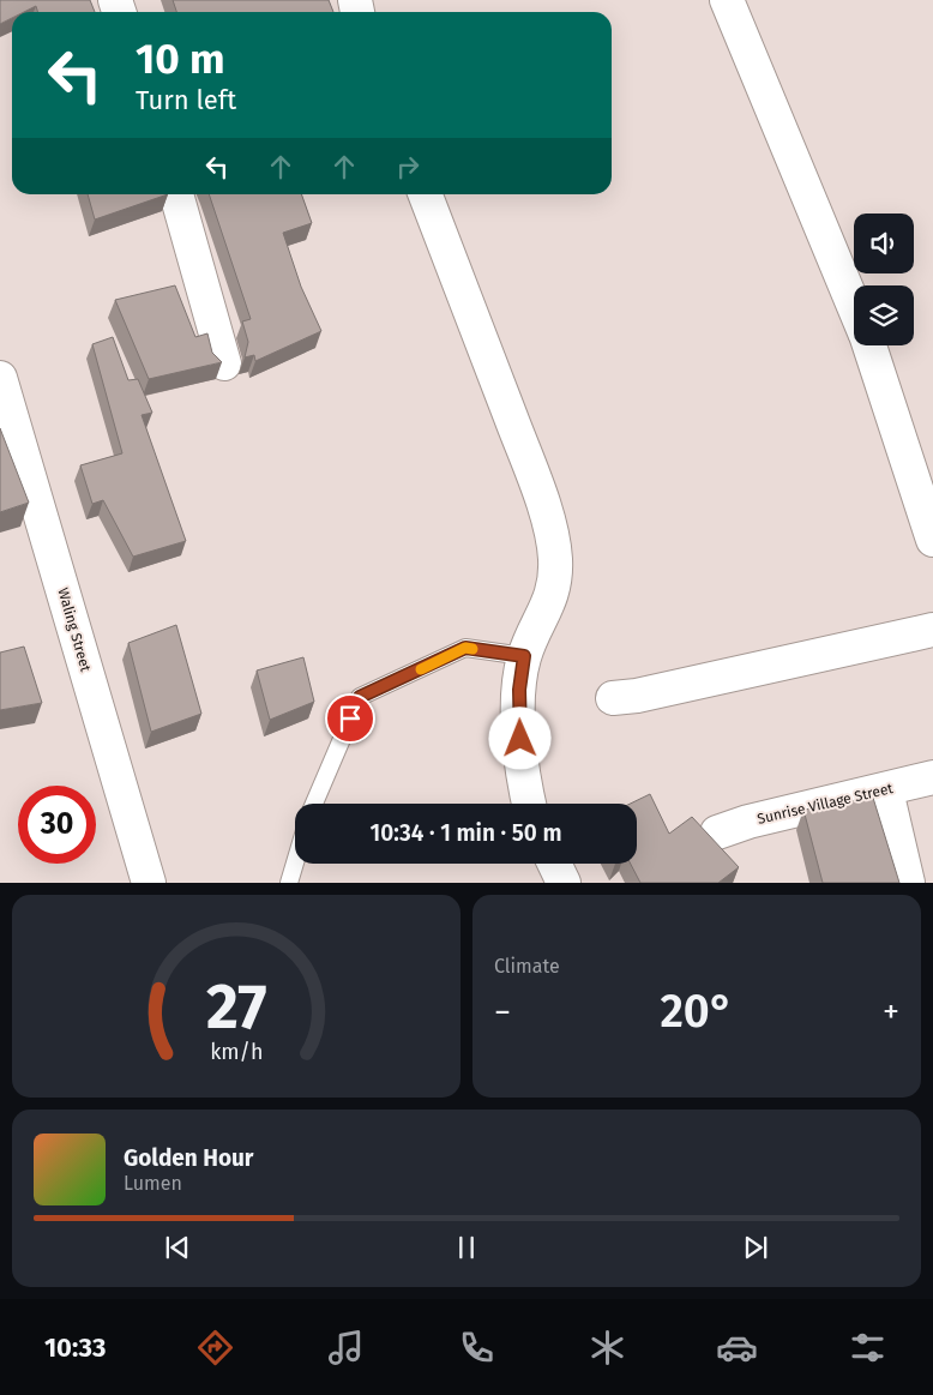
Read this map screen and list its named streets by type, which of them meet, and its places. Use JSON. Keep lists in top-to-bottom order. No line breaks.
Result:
{"streets":{"street":["Waling Street","Sunrise Village Street"]},"page":{"turn":["10 m","Turn left"],"limit":"30","trip":"10:34 · 1 min · 50 m","tile":"Climate","heat":["−","20°","+"],"song":["Golden Hour","Lumen"],"tabs":"10:33","gauge":["27","km/h"]}}
